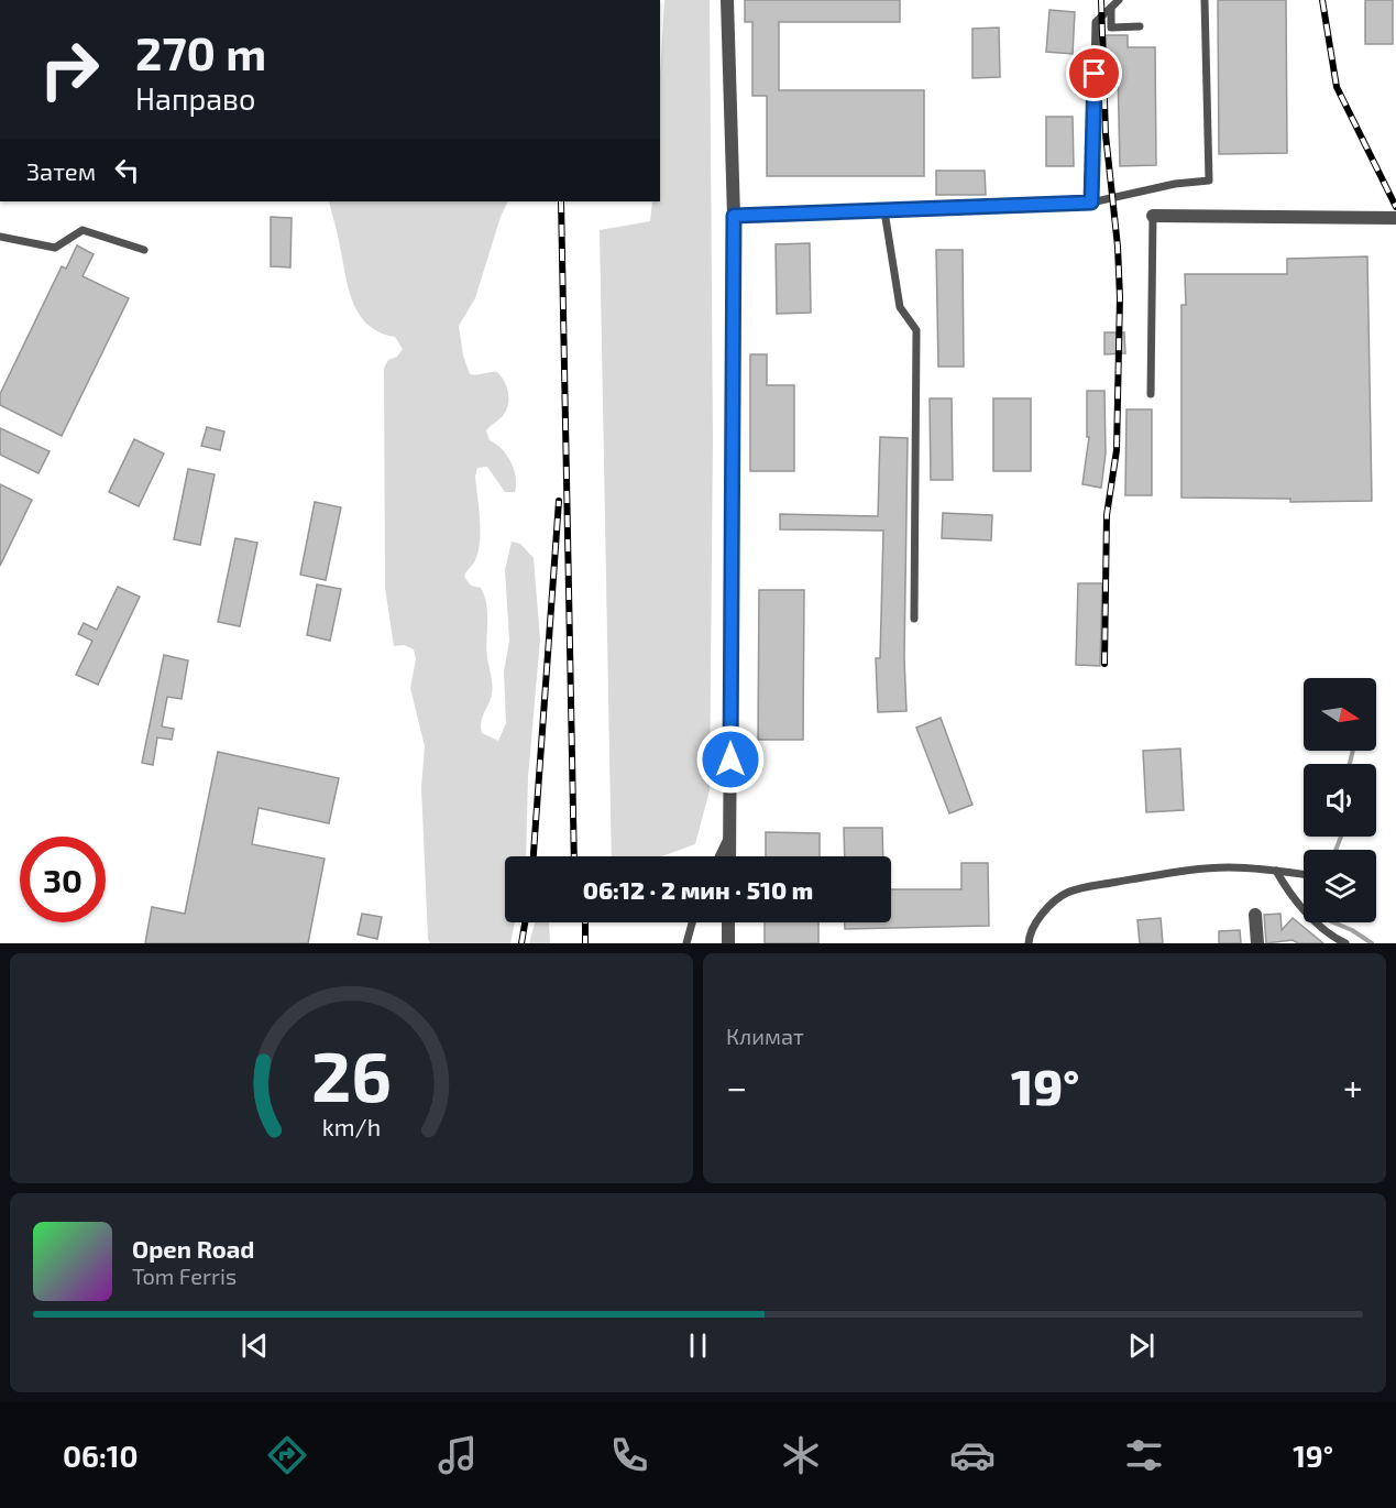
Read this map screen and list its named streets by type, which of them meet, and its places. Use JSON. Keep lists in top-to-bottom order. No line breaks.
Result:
{"north":"right","page":{"turn":["270 m","Направо"],"then":"Затем","limit":"30","trip":"06:12 · 2 мин · 510 m","tile":"Климат","heat":["−","19°","+"],"song":["Open Road","Tom Ferris"],"tabs":["06:10","19°"],"gauge":["26","km/h"]}}
